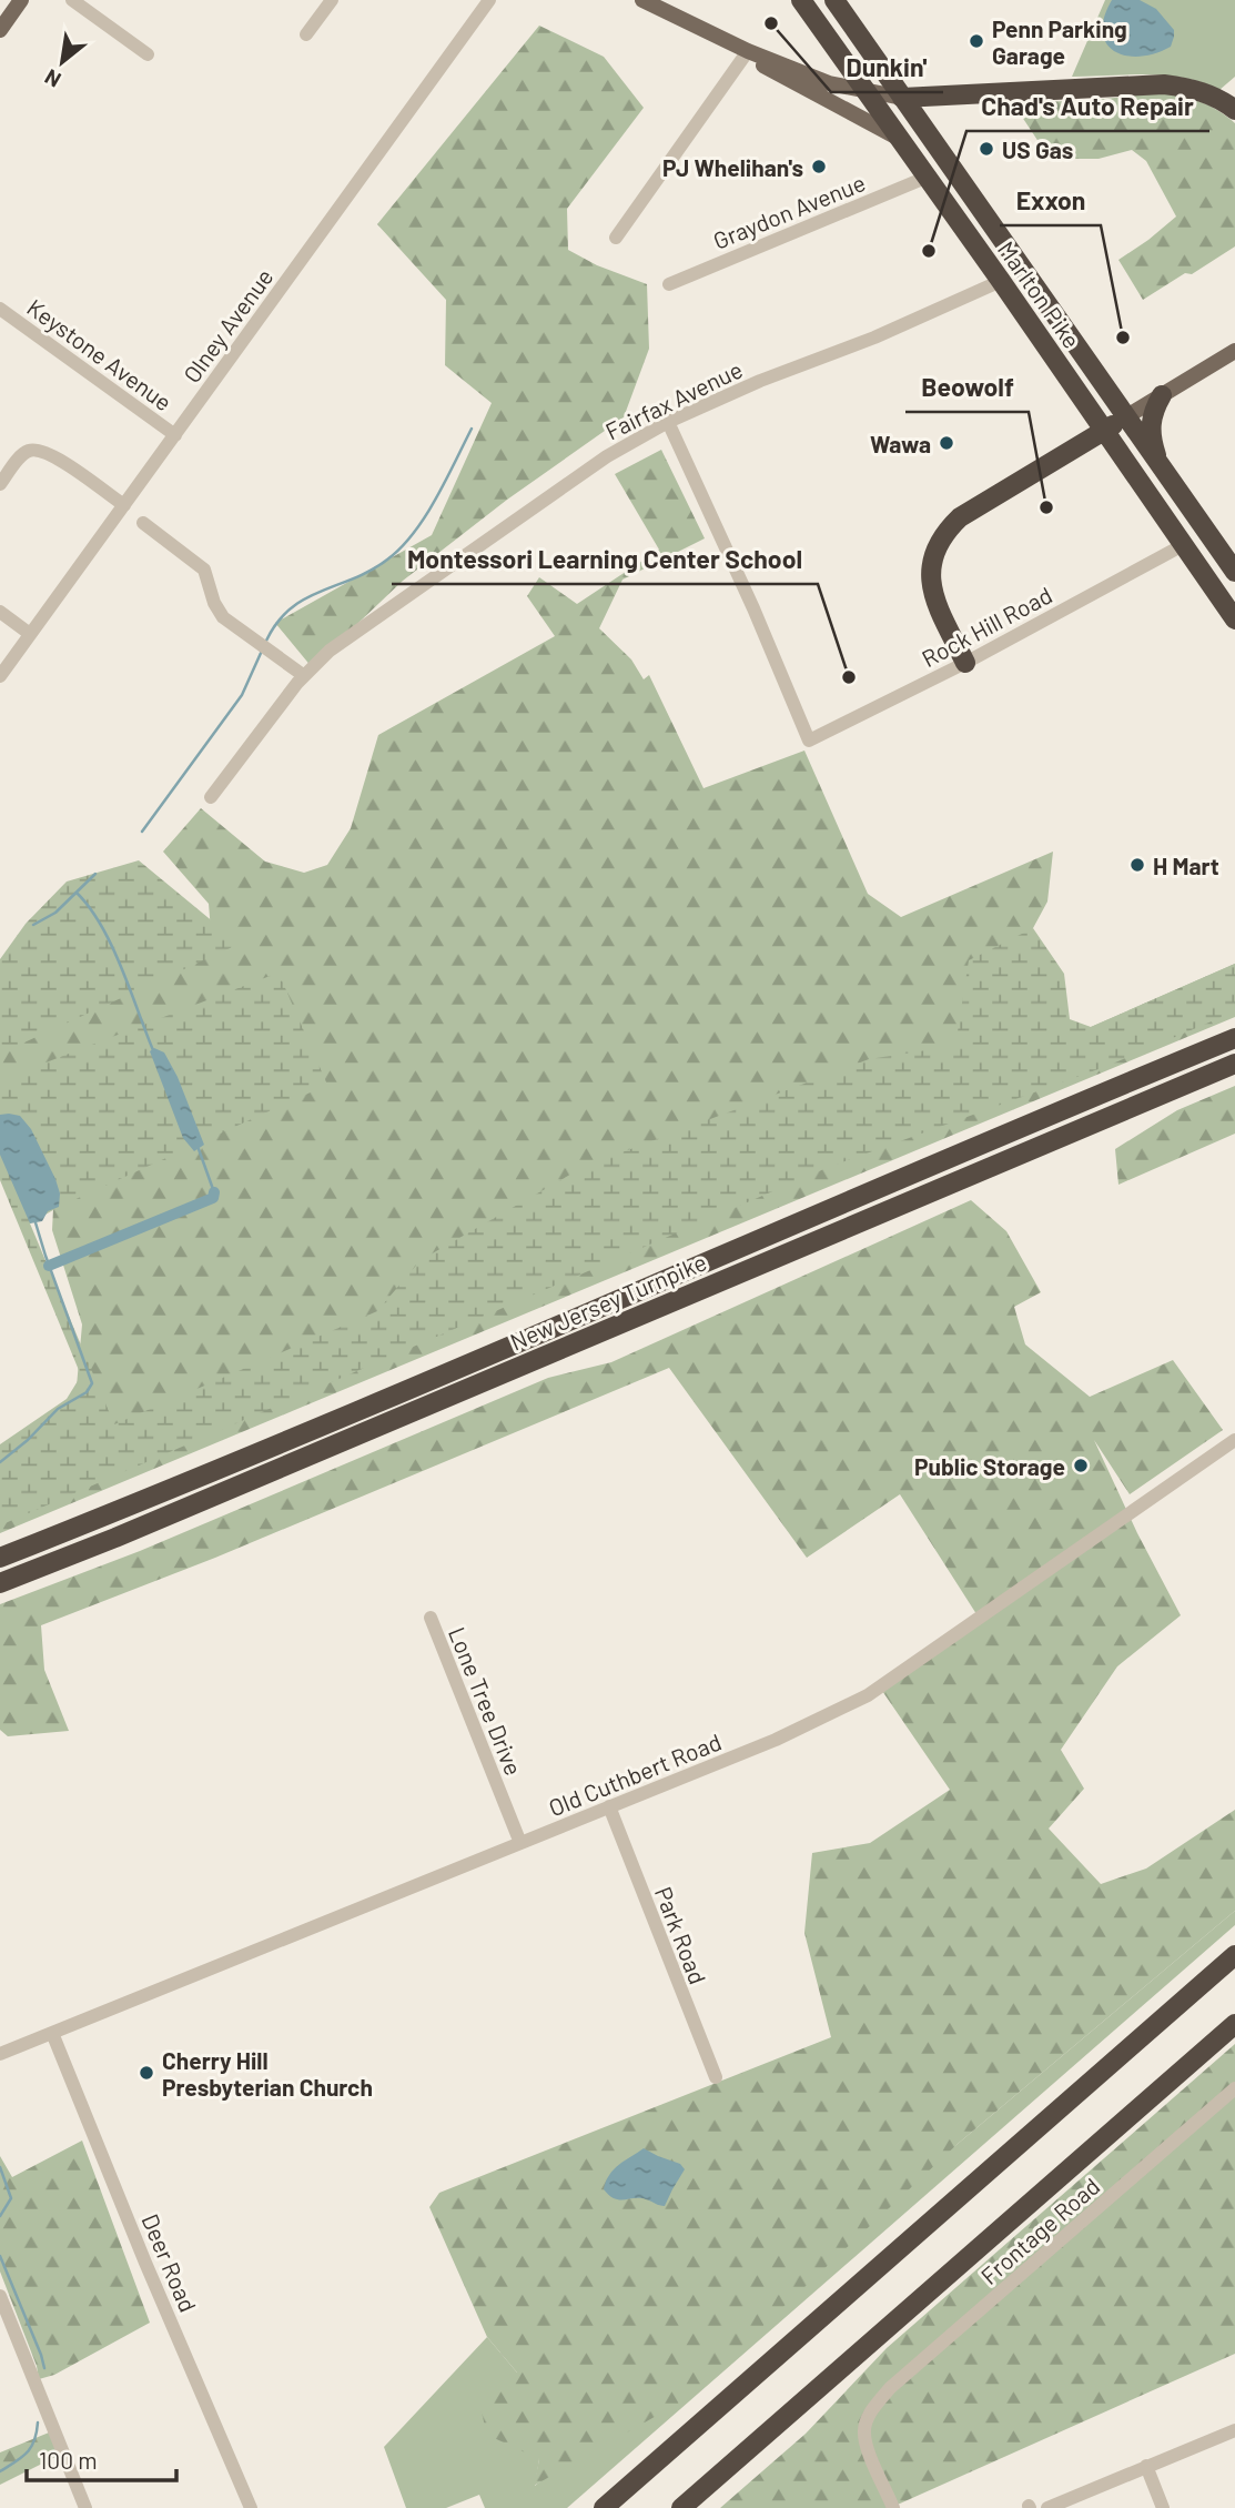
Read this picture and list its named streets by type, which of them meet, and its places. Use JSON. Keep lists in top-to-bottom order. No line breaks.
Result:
{"streets":{"highway":["Marlton Pike","New Jersey Turnpike"],"street":["Graydon Avenue","Olney Avenue","Keystone Avenue","Fairfax Avenue","Rock Hill Road","Lone Tree Drive","Old Cuthbert Road","Park Road","Frontage Road","Deer Road"]},"crossings":[["Graydon Avenue","Marlton Pike"],["Marlton Pike","Fairfax Avenue"],["Marlton Pike","Rock Hill Road"],["Olney Avenue","Keystone Avenue"],["Fairfax Avenue","Rock Hill Road"],["Lone Tree Drive","Old Cuthbert Road"],["Old Cuthbert Road","Park Road"],["Old Cuthbert Road","Deer Road"]],"places":["Dunkin'","Penn Parking Garage","US Gas","PJ Whelihan's","Chad's Auto Repair","Exxon","Wawa","Beowolf","Montessori Learning Center School","H Mart","Public Storage","Cherry Hill Presbyterian Church"],"scale_bar":"100 m","north":"bottom left"}
